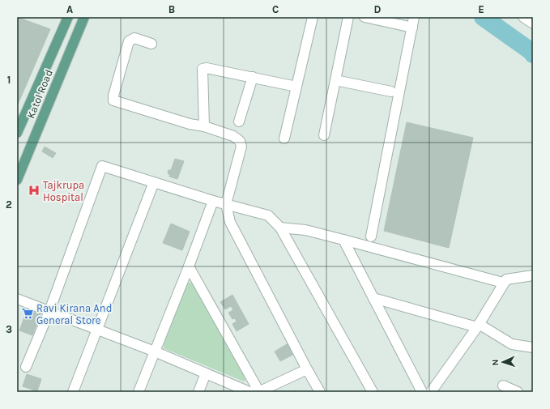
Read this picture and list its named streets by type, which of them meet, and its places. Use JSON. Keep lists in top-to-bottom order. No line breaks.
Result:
{"streets":{"main road":["Katol Road"]},"places":{"hospital":["Tajkrupa Hospital"],"supermarket":["Ravi Kirana And General Store"]},"north":"left","grid":{"columns":["A","B","C","D","E"],"rows":["1","2","3"]}}
